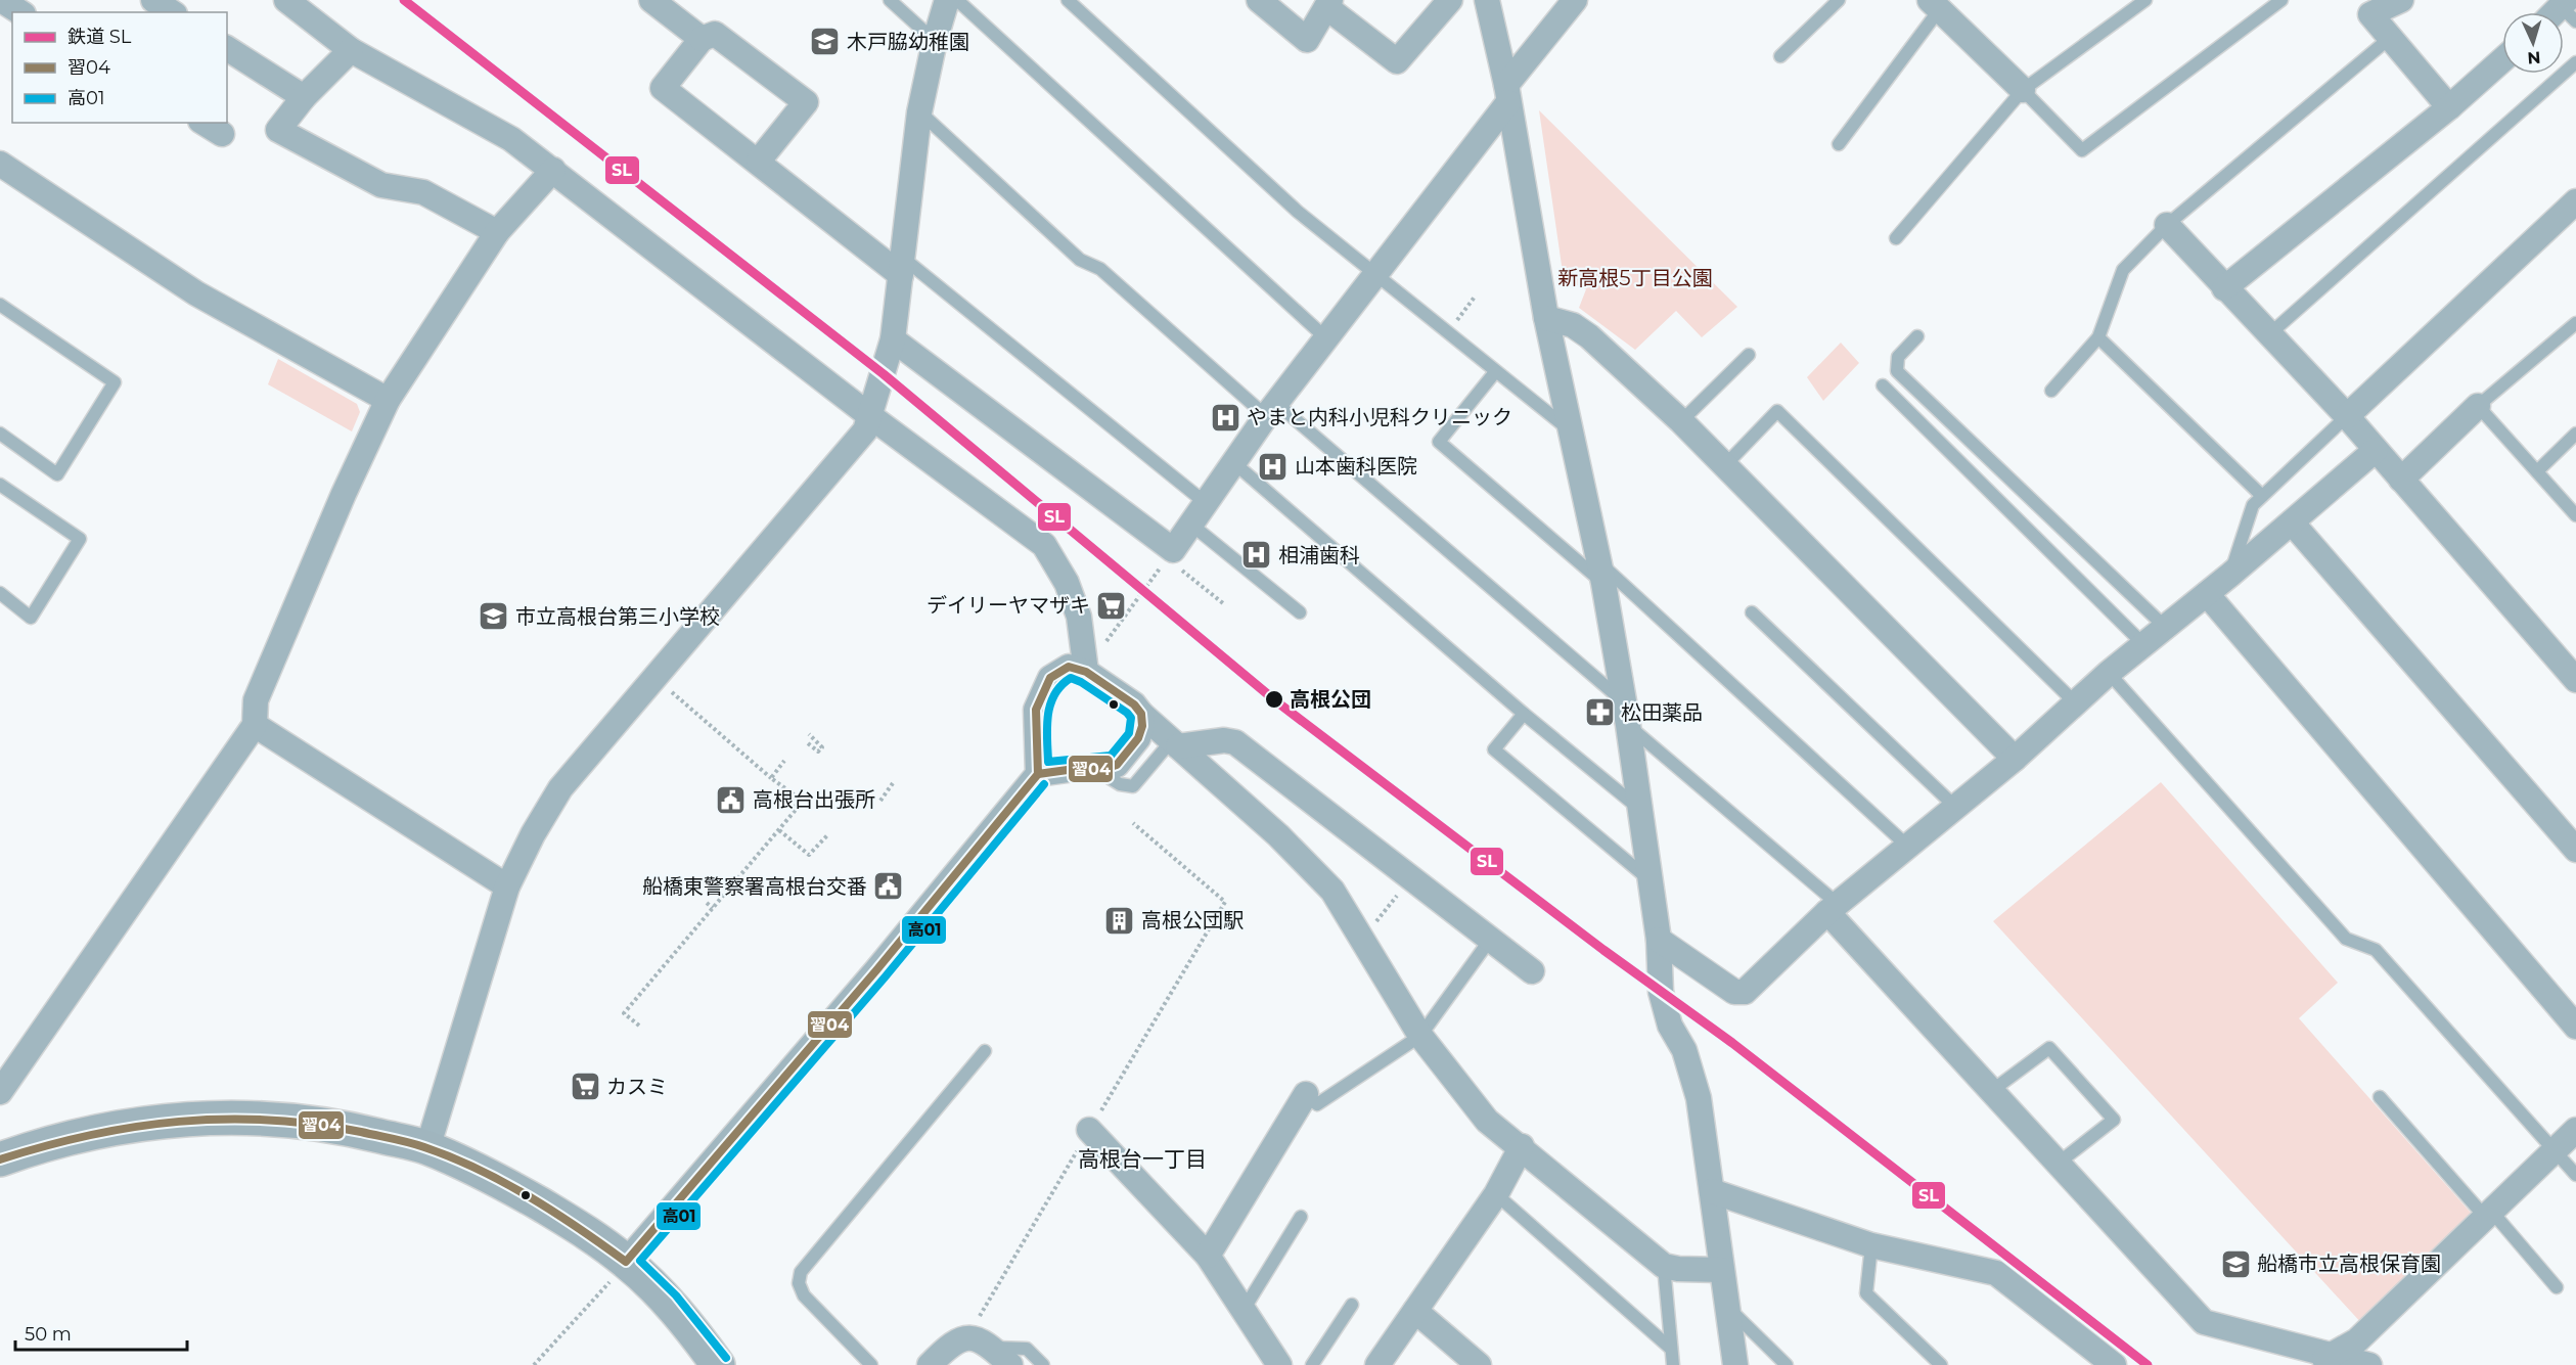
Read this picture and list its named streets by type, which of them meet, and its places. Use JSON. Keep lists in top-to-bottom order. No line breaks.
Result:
{"districts":["高根台一丁目"],"parks":["新高根5丁目公園"],"places":{"school or university":["木戸脇幼稚園","市立高根台第三小学校","船橋市立高根保育園"],"hospital":["やまと内科小児科クリニック","山本歯科医院","相浦歯科"],"supermarket":["デイリーヤマザキ","カスミ"],"other":["高根公団"],"pharmacy":["松田薬品"],"public building":["高根台出張所","船橋東警察署高根台交番"],"building":["高根公団駅"]},"lines":["rail line SL","transit line 習04","transit line 高01"],"legend":["鉄道 SL","習04","高01"],"scale_bar":"50 m","north":"bottom"}
